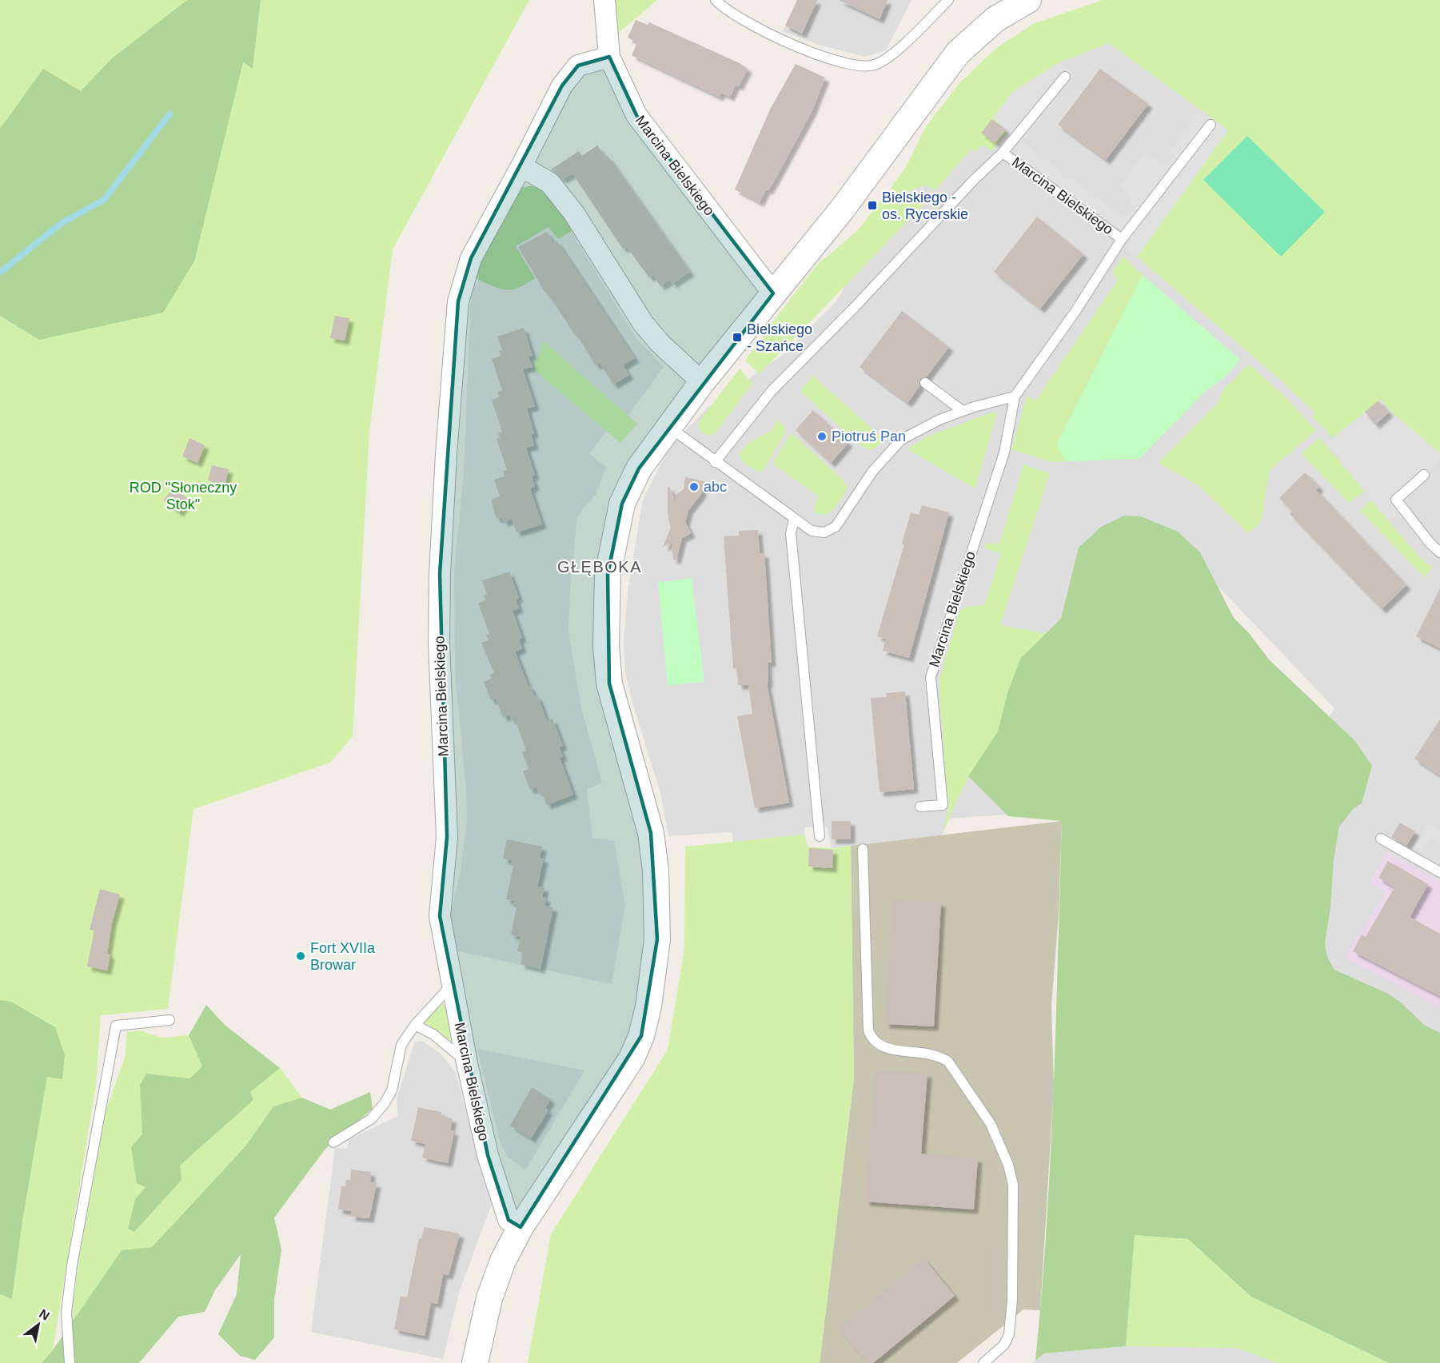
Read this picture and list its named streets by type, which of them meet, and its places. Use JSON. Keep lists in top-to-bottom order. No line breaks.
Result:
{"streets":{"street":["Marcina Bielskiego"]},"districts":["GŁĘBOKA"],"parks":["ROD \"Słoneczny Stok\""],"places":{"transit":["Bielskiego - os. Rycerskie","Bielskiego - Szańce"],"other":["Piotruś Pan","abc","Fort XVIIa Browar"]},"north":"top right"}
